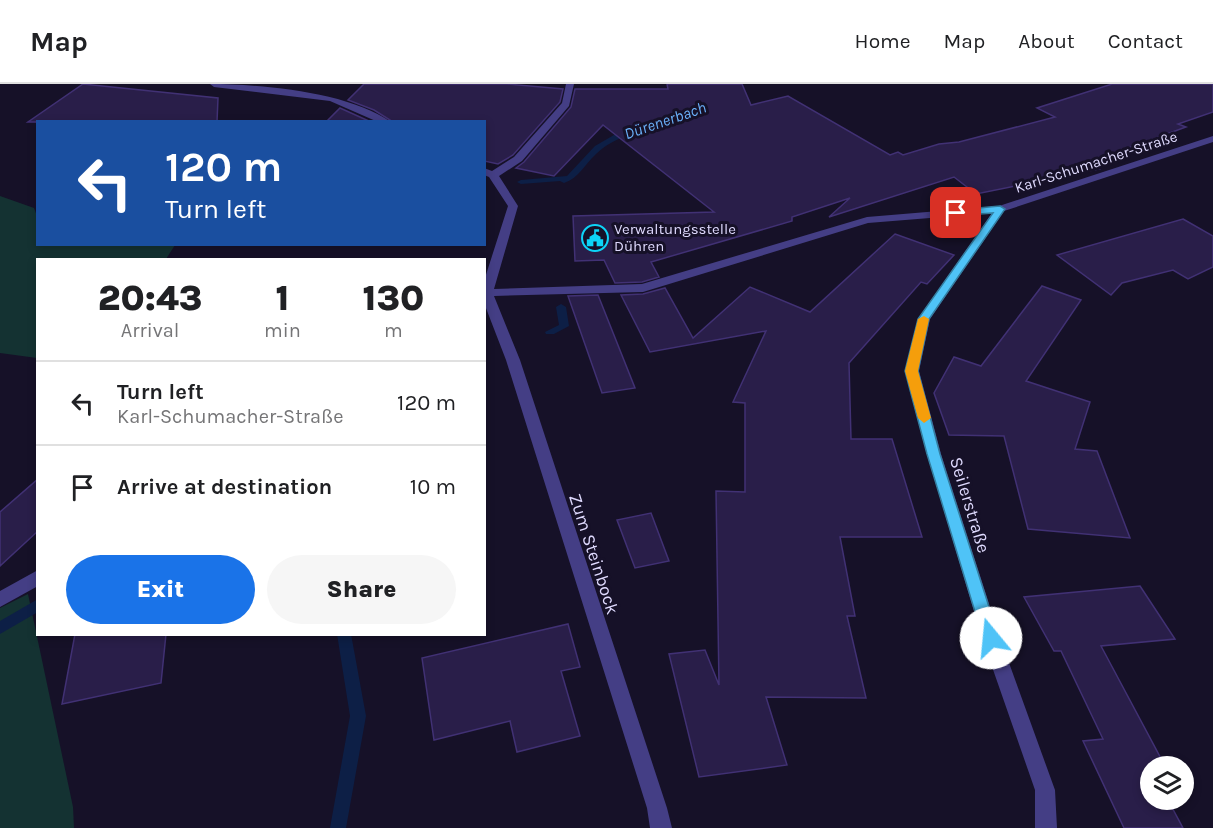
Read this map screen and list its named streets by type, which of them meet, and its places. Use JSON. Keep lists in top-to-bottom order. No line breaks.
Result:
{"streets":{"street":["Karl-Schumacher-Straße","Seilerstraße","Zum Steinbock"]},"crossings":[["Karl-Schumacher-Straße","Seilerstraße"],["Karl-Schumacher-Straße","Zum Steinbock"]],"water":["Dürenerbach"],"places":{"public building":["Verwaltungsstelle Dühren"]},"page":{"header":"Map","nav":["Home","Map","About","Contact"],"turn":["120 m","Turn left"],"eta":["20:43","Arrival","1","min","130","m"],"list":[{"name":"Turn left","note":"Karl-Schumacher-Straße","value":"120 m"},{"name":"Arrive at destination","value":"10 m"}],"buttons":["Exit","Share"]}}
